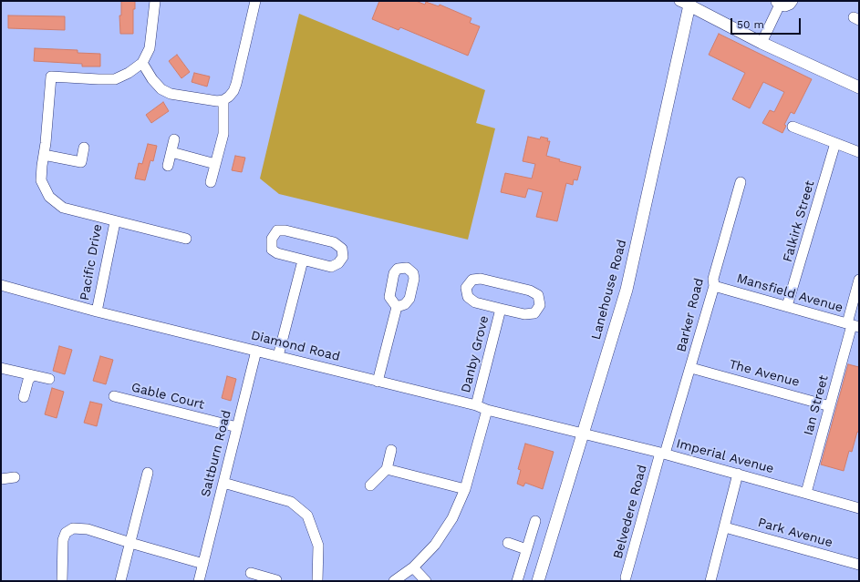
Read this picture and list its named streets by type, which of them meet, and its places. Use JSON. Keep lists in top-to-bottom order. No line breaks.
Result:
{"streets":{"street":["Falkirk Street","Pacific Drive","Lanehouse Road","Mansfield Avenue","Barker Road","Diamond Road","Danby Grove","The Avenue","Gable Court","Ian Street","Saltburn Road","Imperial Avenue","Belvedere Road","Park Avenue"]},"crossings":[["Falkirk Street","Mansfield Avenue"],["Pacific Drive","Diamond Road"],["Lanehouse Road","Diamond Road"],["Lanehouse Road","Imperial Avenue"],["Mansfield Avenue","Barker Road"],["Mansfield Avenue","Ian Street"],["Barker Road","The Avenue"],["Barker Road","Imperial Avenue"],["Barker Road","Belvedere Road"],["Diamond Road","Danby Grove"],["Diamond Road","Saltburn Road"],["Diamond Road","Imperial Avenue"],["The Avenue","Ian Street"],["Gable Court","Saltburn Road"],["Ian Street","Imperial Avenue"],["Imperial Avenue","Belvedere Road"]],"scale_bar":"50 m"}
